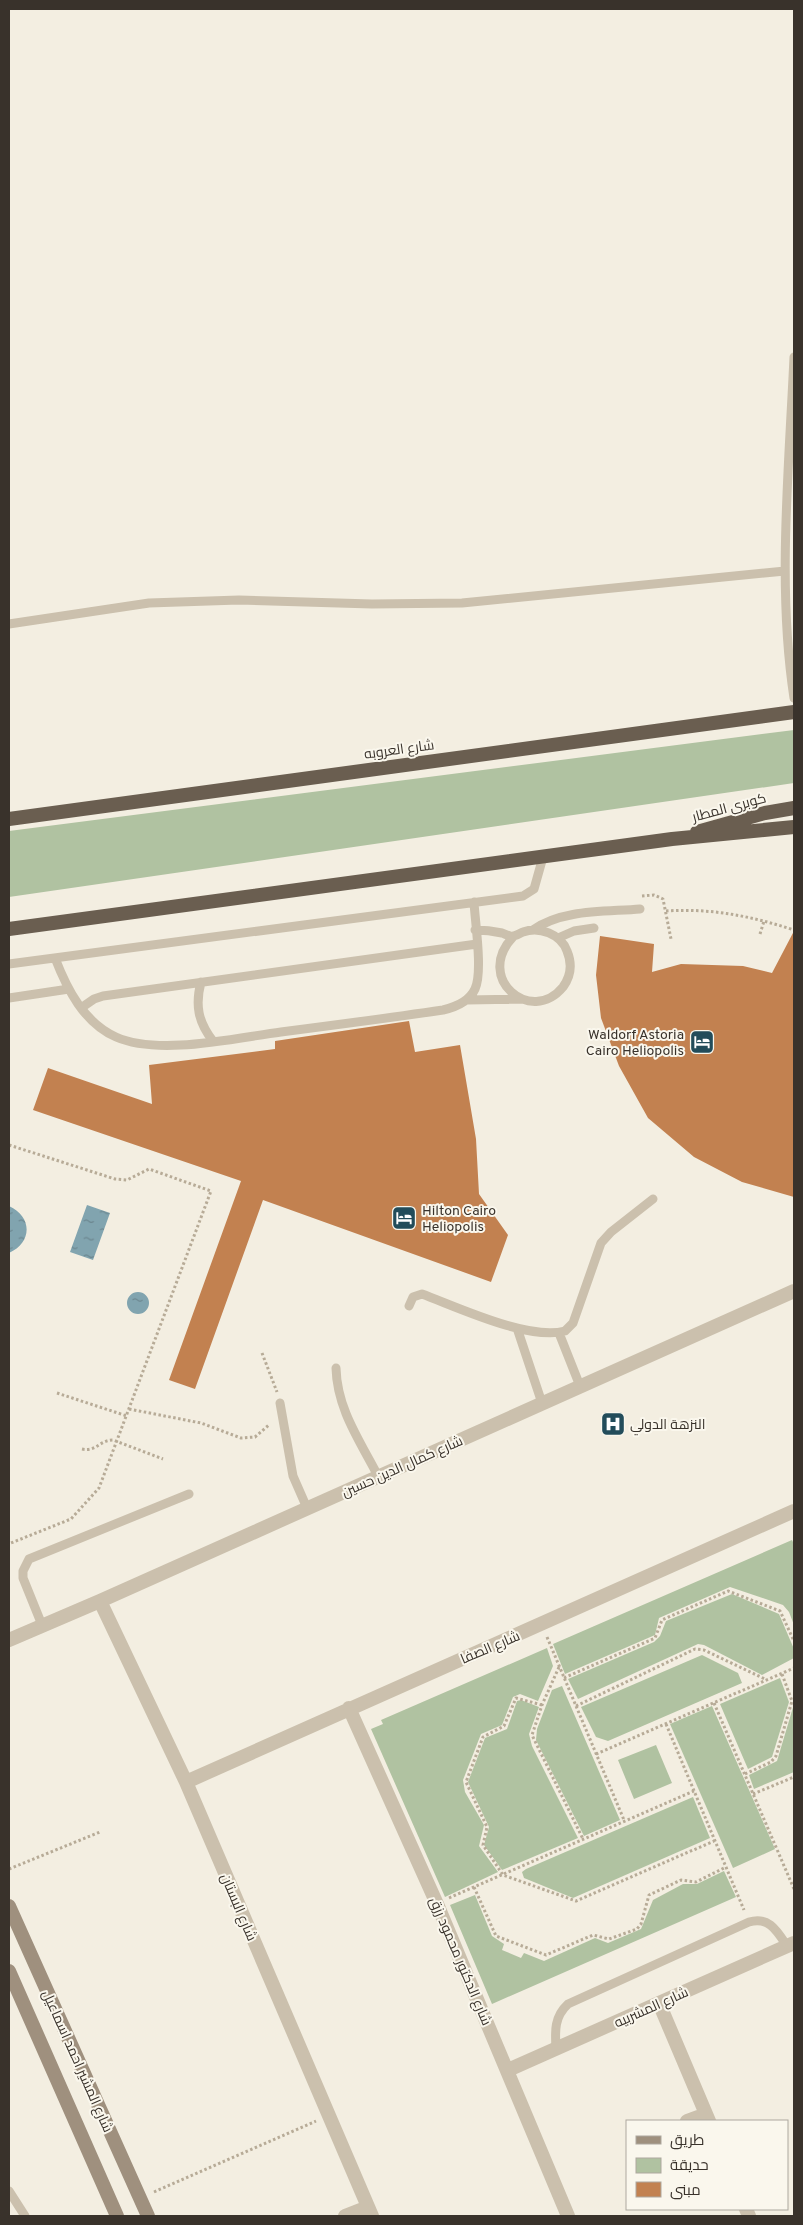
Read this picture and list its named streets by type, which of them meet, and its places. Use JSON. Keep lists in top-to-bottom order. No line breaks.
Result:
{"streets":{"highway":["شارع العروبه","كوبرى المطار"],"main road":["شارع المشير احمد اسماعيل"],"street":["شارع كمال الدين حسين","شارع الصفا","شارع البستان","شارع الدكتور محمود رزق","شارع المشربيه"]},"crossings":[["شارع كمال الدين حسين","شارع البستان"],["شارع الصفا","شارع البستان"],["شارع الصفا","شارع الدكتور محمود رزق"],["شارع الدكتور محمود رزق","شارع المشربيه"]],"places":{"hotel":["Waldorf Astoria Cairo Heliopolis","Hilton Cairo Heliopolis"],"hospital":["النزهة الدولي"]},"legend":["طريق","حديقة","مبنى"]}
